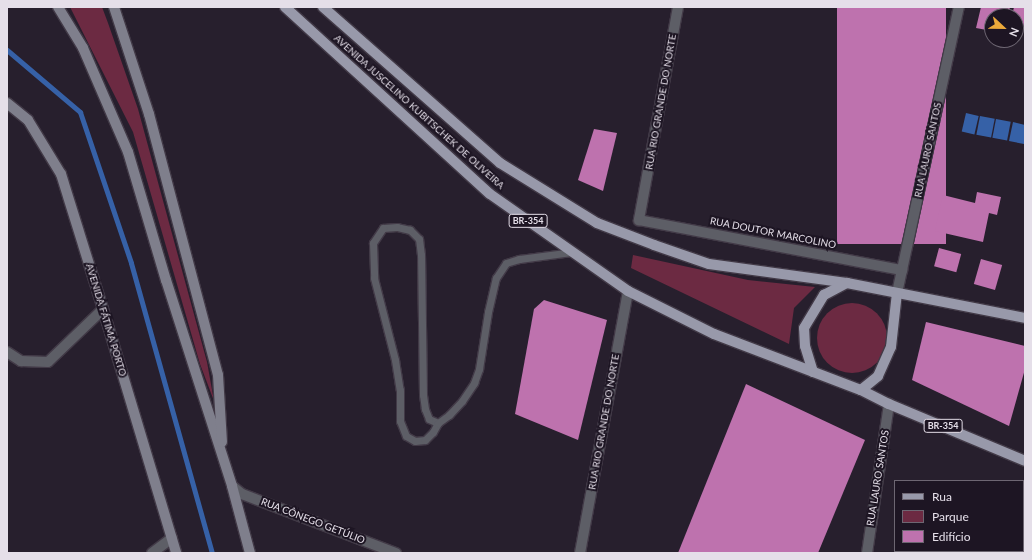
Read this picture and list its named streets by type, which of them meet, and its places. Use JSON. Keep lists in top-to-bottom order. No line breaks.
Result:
{"streets":{"main road":["AVENIDA JUSCELINO KUBITSCHEK DE OLIVEIRA","BR-354","AVENIDA FÁTIMA PORTO"],"street":["RUA RIO GRANDE DO NORTE","RUA LAURO SANTOS","RUA DOUTOR MARCOLINO","RUA CÔNEGO GETÚLIO"]},"crossings":[["RUA RIO GRANDE DO NORTE","AVENIDA JUSCELINO KUBITSCHEK DE OLIVEIRA"],["RUA RIO GRANDE DO NORTE","RUA DOUTOR MARCOLINO"],["AVENIDA JUSCELINO KUBITSCHEK DE OLIVEIRA","RUA LAURO SANTOS"],["AVENIDA JUSCELINO KUBITSCHEK DE OLIVEIRA","BR-354"],["RUA LAURO SANTOS","BR-354"],["RUA LAURO SANTOS","RUA DOUTOR MARCOLINO"]],"legend":["Rua","Parque","Edifício"],"north":"right"}
